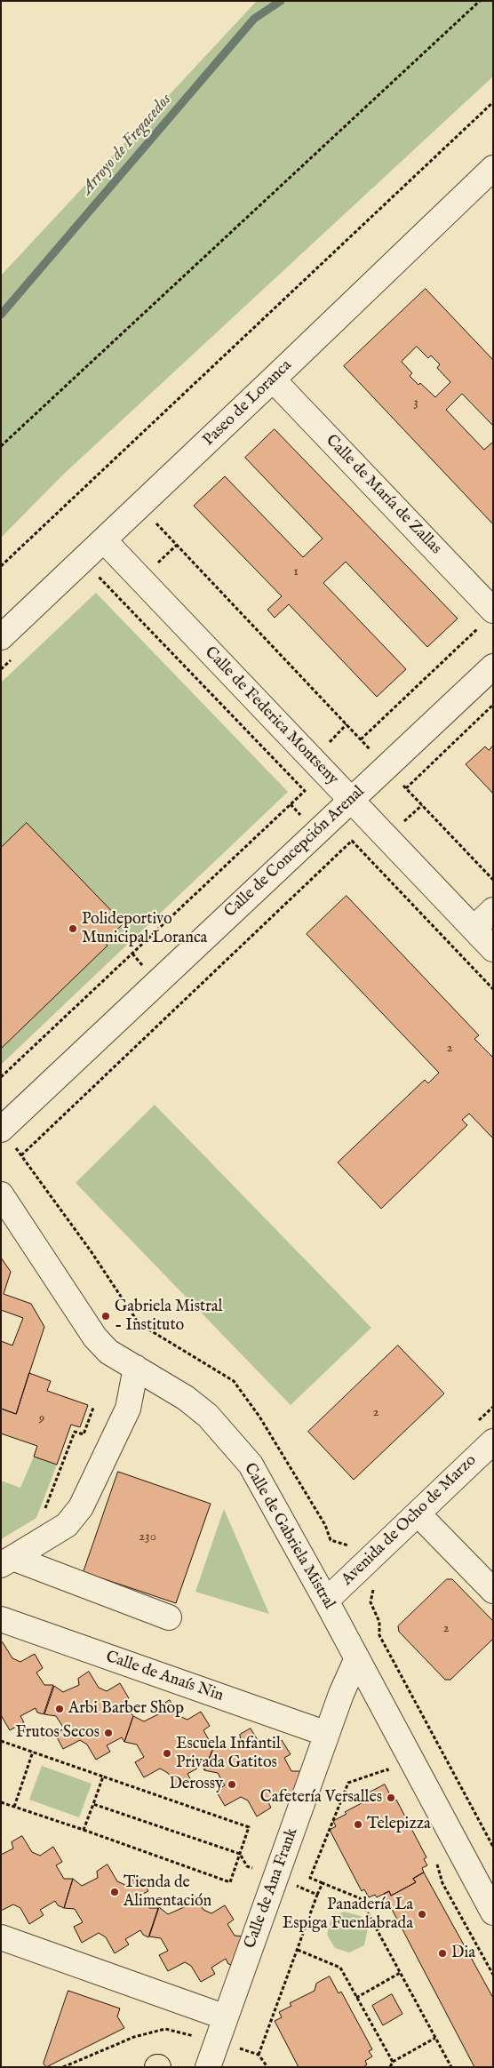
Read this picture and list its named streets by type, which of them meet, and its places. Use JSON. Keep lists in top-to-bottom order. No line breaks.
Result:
{"streets":{"street":["Paseo de Loranca","Calle de María de Zallas","Calle de Federica Montseny","Calle de Concepción Arenal","Avenida de Ocho de Marzo","Calle de Gabriela Mistral","Calle de Anaís Nin","Calle de Ana Frank"]},"crossings":[["Paseo de Loranca","Calle de María de Zallas"],["Paseo de Loranca","Calle de Federica Montseny"],["Calle de Federica Montseny","Calle de Concepción Arenal"],["Avenida de Ocho de Marzo","Calle de Gabriela Mistral"],["Calle de Gabriela Mistral","Calle de Ana Frank"],["Calle de Anaís Nin","Calle de Ana Frank"]],"water":["Arroyo de Fregacedos"],"places":["Polideportivo Municipal Loranca","Gabriela Mistral - Instituto","Arbi Barber Shop","Frutos Secos","Escuela Infantil Privada Gatitos","Derossy","Cafetería Versalles","Telepizza","Tienda de Alimentación","Panadería La Espiga Fuenlabrada","Dia"],"house_numbers":["3","1","2","2","9","230","2"]}
